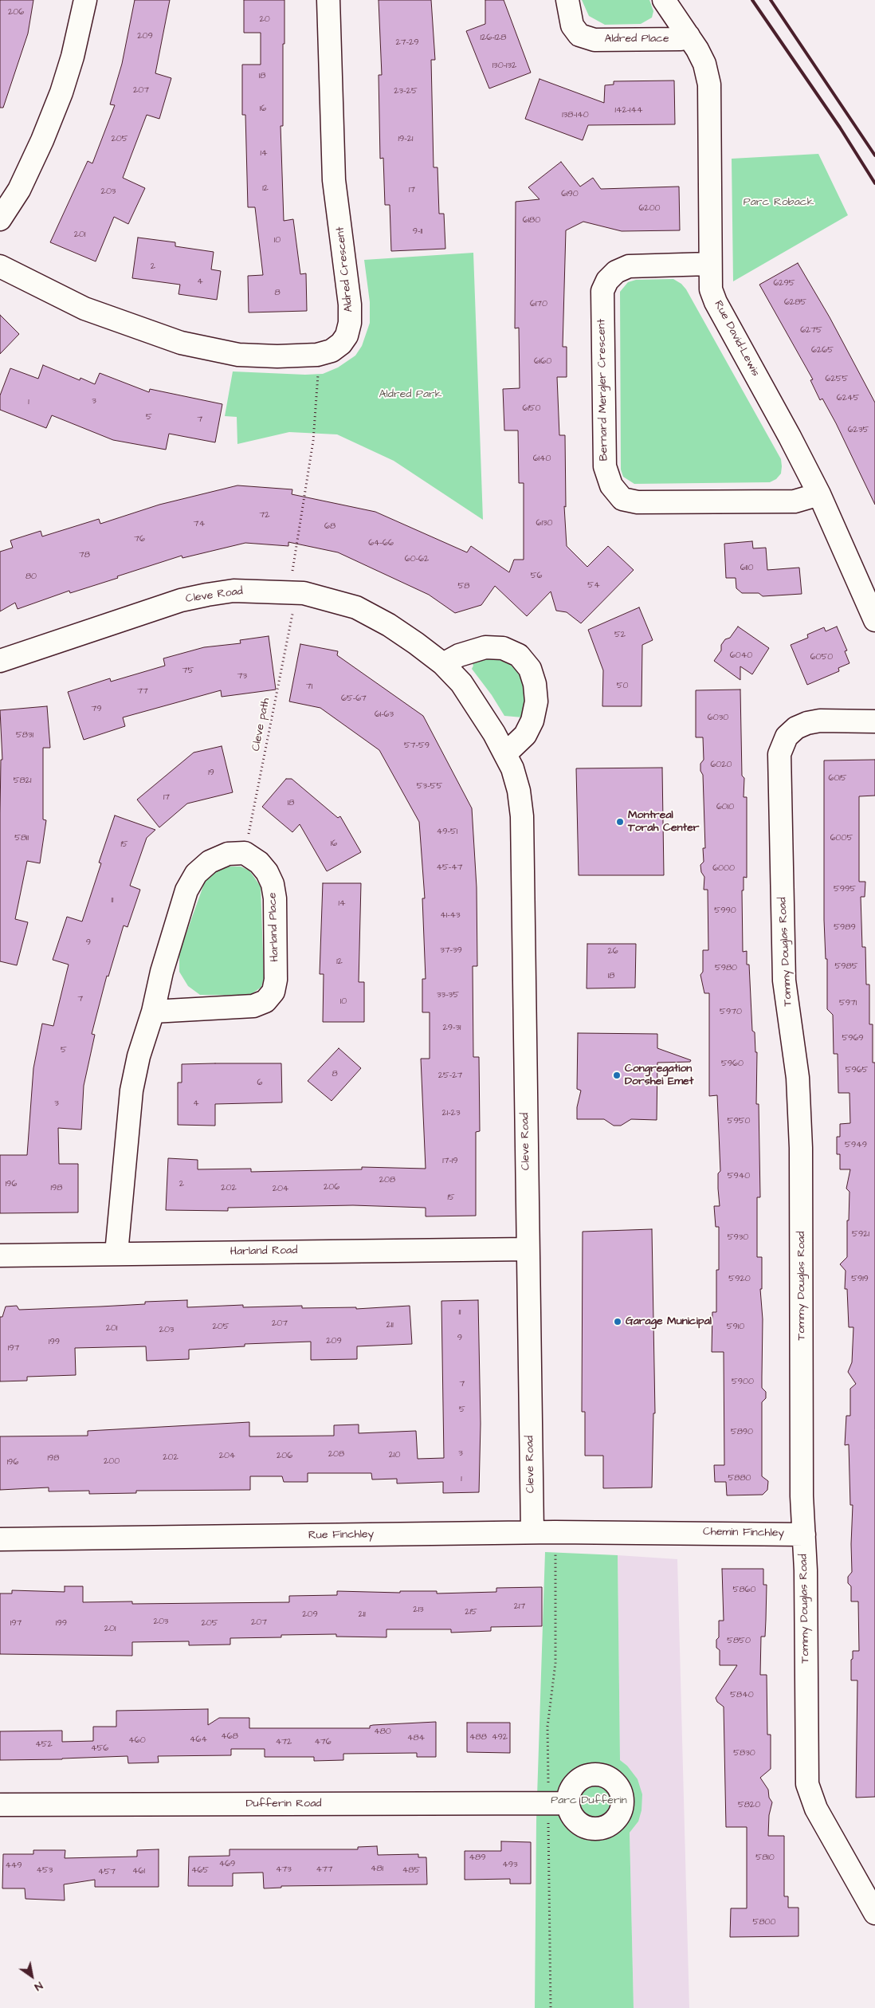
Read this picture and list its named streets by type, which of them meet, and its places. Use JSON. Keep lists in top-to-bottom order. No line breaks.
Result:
{"streets":{"street":["Aldred Place","Aldred Crescent","Rue David-Lewis","Bernard Mergler Crescent","Cleve Road","Harland Place","Tommy Douglas Road","Harland Road","Chemin Finchley","Rue Finchley","Dufferin Road"],"path":["Cleve path"]},"crossings":[["Aldred Place","Rue David-Lewis"],["Rue David-Lewis","Bernard Mergler Crescent"],["Cleve Road","Harland Road"],["Cleve Road","Rue Finchley"],["Harland Place","Harland Road"],["Tommy Douglas Road","Chemin Finchley"],["Chemin Finchley","Rue Finchley"]],"parks":["Parc Roback","Aldred Park","Parc Dufferin"],"places":["Montreal Torah Center","Congregation Dorshei Emet","Garage Municipal"],"house_numbers":["206","20","209","126-128","27-29","130-132","18","207","23-25","16","142-144","138-140","205","19-21","14","12","17","203","6190","6200","6180","9-11","201","10","2","4","6295","8","6285","6170","6275","6265","6160","6255","6245","3","1","6150","5","7","6235","6140","72","6130","74","68","76","64-66","78","60-62","6110","56","80","54","58","52","6040","6050","75","73","50","71","77","65-67","79","61-63","6030","5831","57-59","6020","19","6015","5821","53-55","17","18","6010","49-51","5811","6005","16","15","45-47","6000","5995","11","14","5990","41-43","5989","9","37-39","26","12","5985","5980","18","33-35","7","10","5971","5970","29-31","5969","5","5960","5965","8","25-27","6","3","4","21-23","5950","5949","17-19","5940","208","196","2","206","198","202","204","15","5921","5930","5920","5919","11","207","211","205","5910","201","203","9","209","199","197","5900","7","5","5890","3","208","210","204","206","202","198","200","196","5880","1","5860","217","213","215","209","211","203","207","197","199","205","201","5850","5840","480","468","488","492","484","464","460","472","476","452","456","5830","5820","489","5810","469","493","449","481","473","477","453","465","485","461","457","5800"],"north":"bottom right"}
